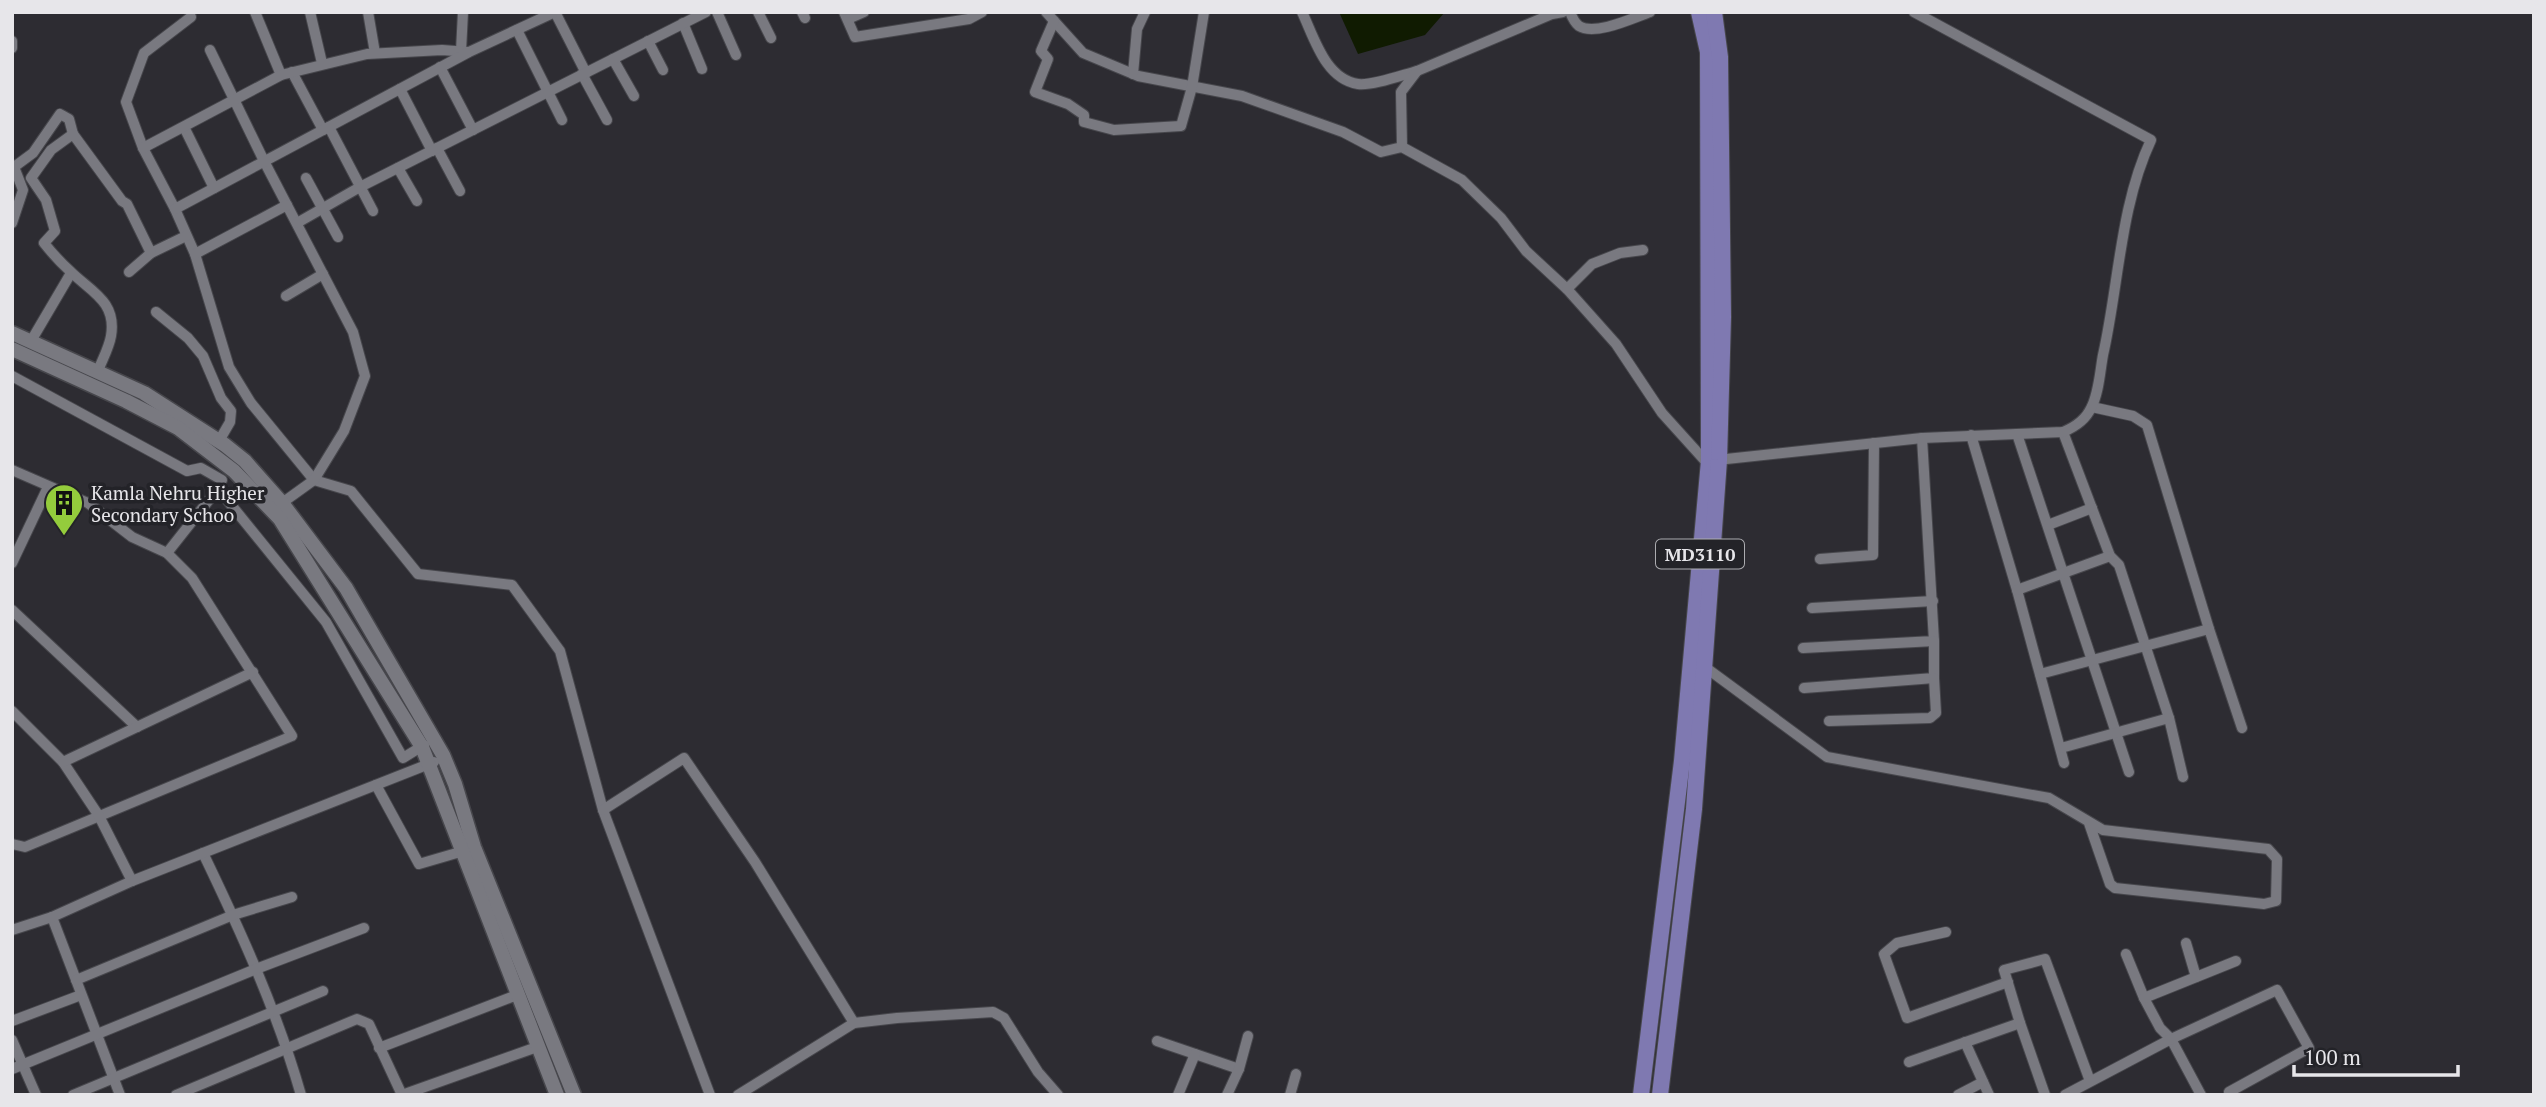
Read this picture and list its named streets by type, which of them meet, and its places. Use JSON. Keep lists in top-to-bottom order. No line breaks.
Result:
{"streets":{"main road":["MD3110"]},"places":{"building":["Kamla Nehru Higher Secondary Schoo"]},"scale_bar":"100 m"}
